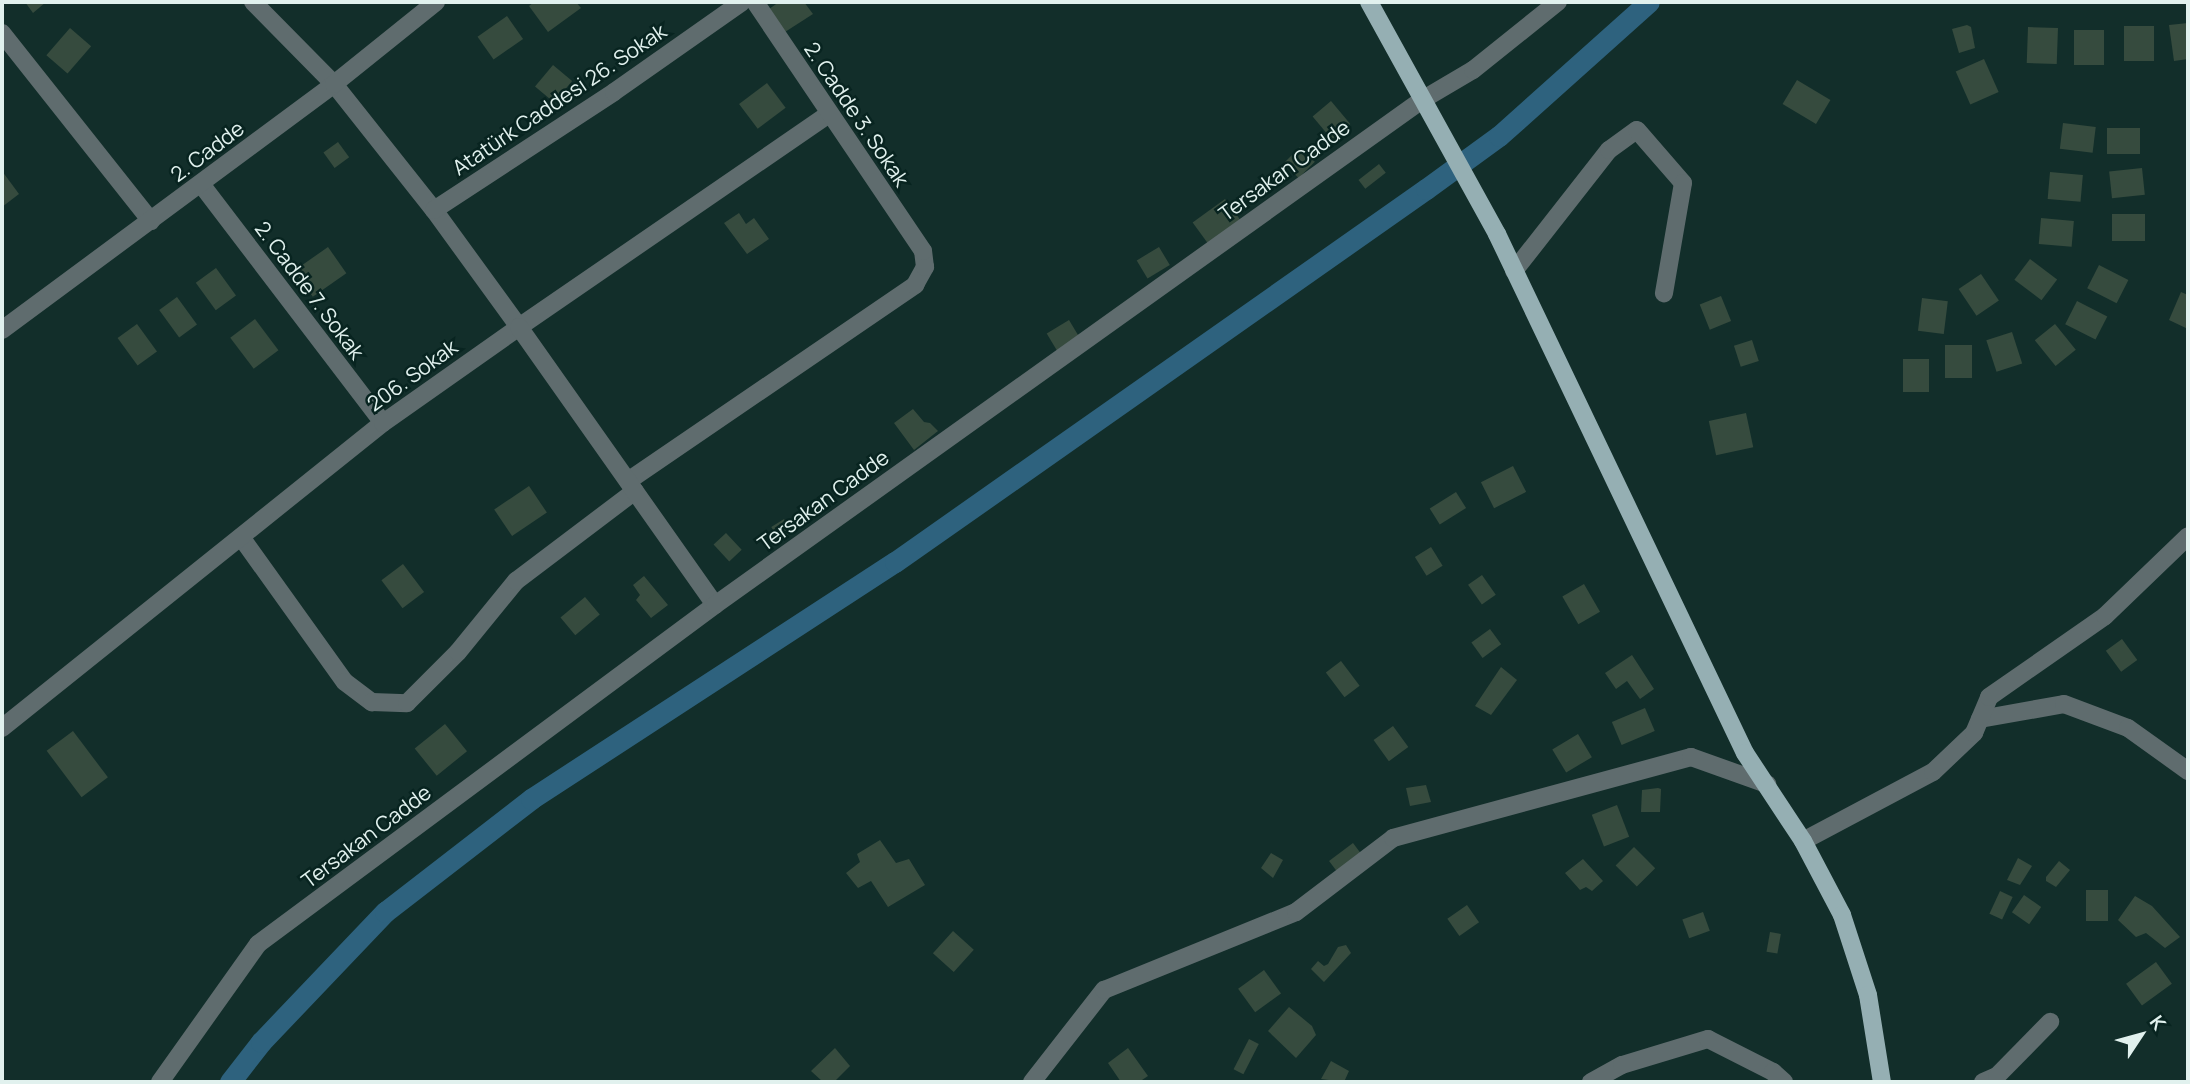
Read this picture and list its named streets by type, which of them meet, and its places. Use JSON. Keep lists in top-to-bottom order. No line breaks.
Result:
{"streets":{"street":["Atatürk Caddesi 26. Sokak","2. Cadde 3. Sokak","2. Cadde","Tersakan Cadde","2. Cadde 7. Sokak","206. Sokak"]},"crossings":[["2. Cadde 3. Sokak","206. Sokak"],["2. Cadde","2. Cadde 7. Sokak"],["2. Cadde 7. Sokak","206. Sokak"]],"north":"top right"}
